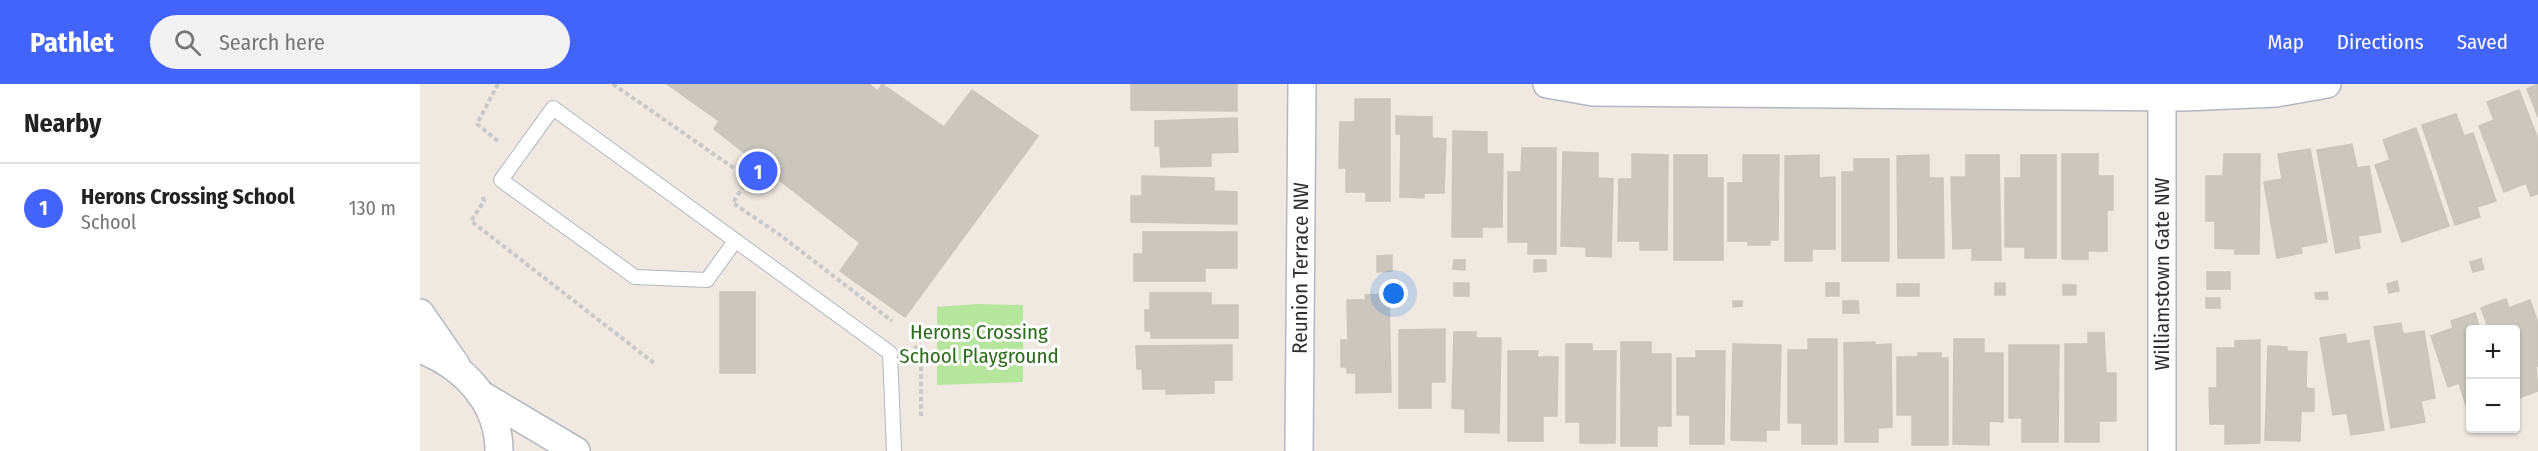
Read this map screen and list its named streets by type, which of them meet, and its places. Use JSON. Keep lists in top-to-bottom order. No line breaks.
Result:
{"streets":{"street":["Reunion Terrace NW","Williamstown Gate NW"]},"parks":["Herons Crossing School Playground"],"page":{"header":"Pathlet","search":"Search here","nav":["Map","Directions","Saved"],"heading":"Nearby","pins":"1","list":[{"mark":"1","name":"Herons Crossing School","note":"School","value":"130 m"}],"map_buttons":["+","−"]}}
